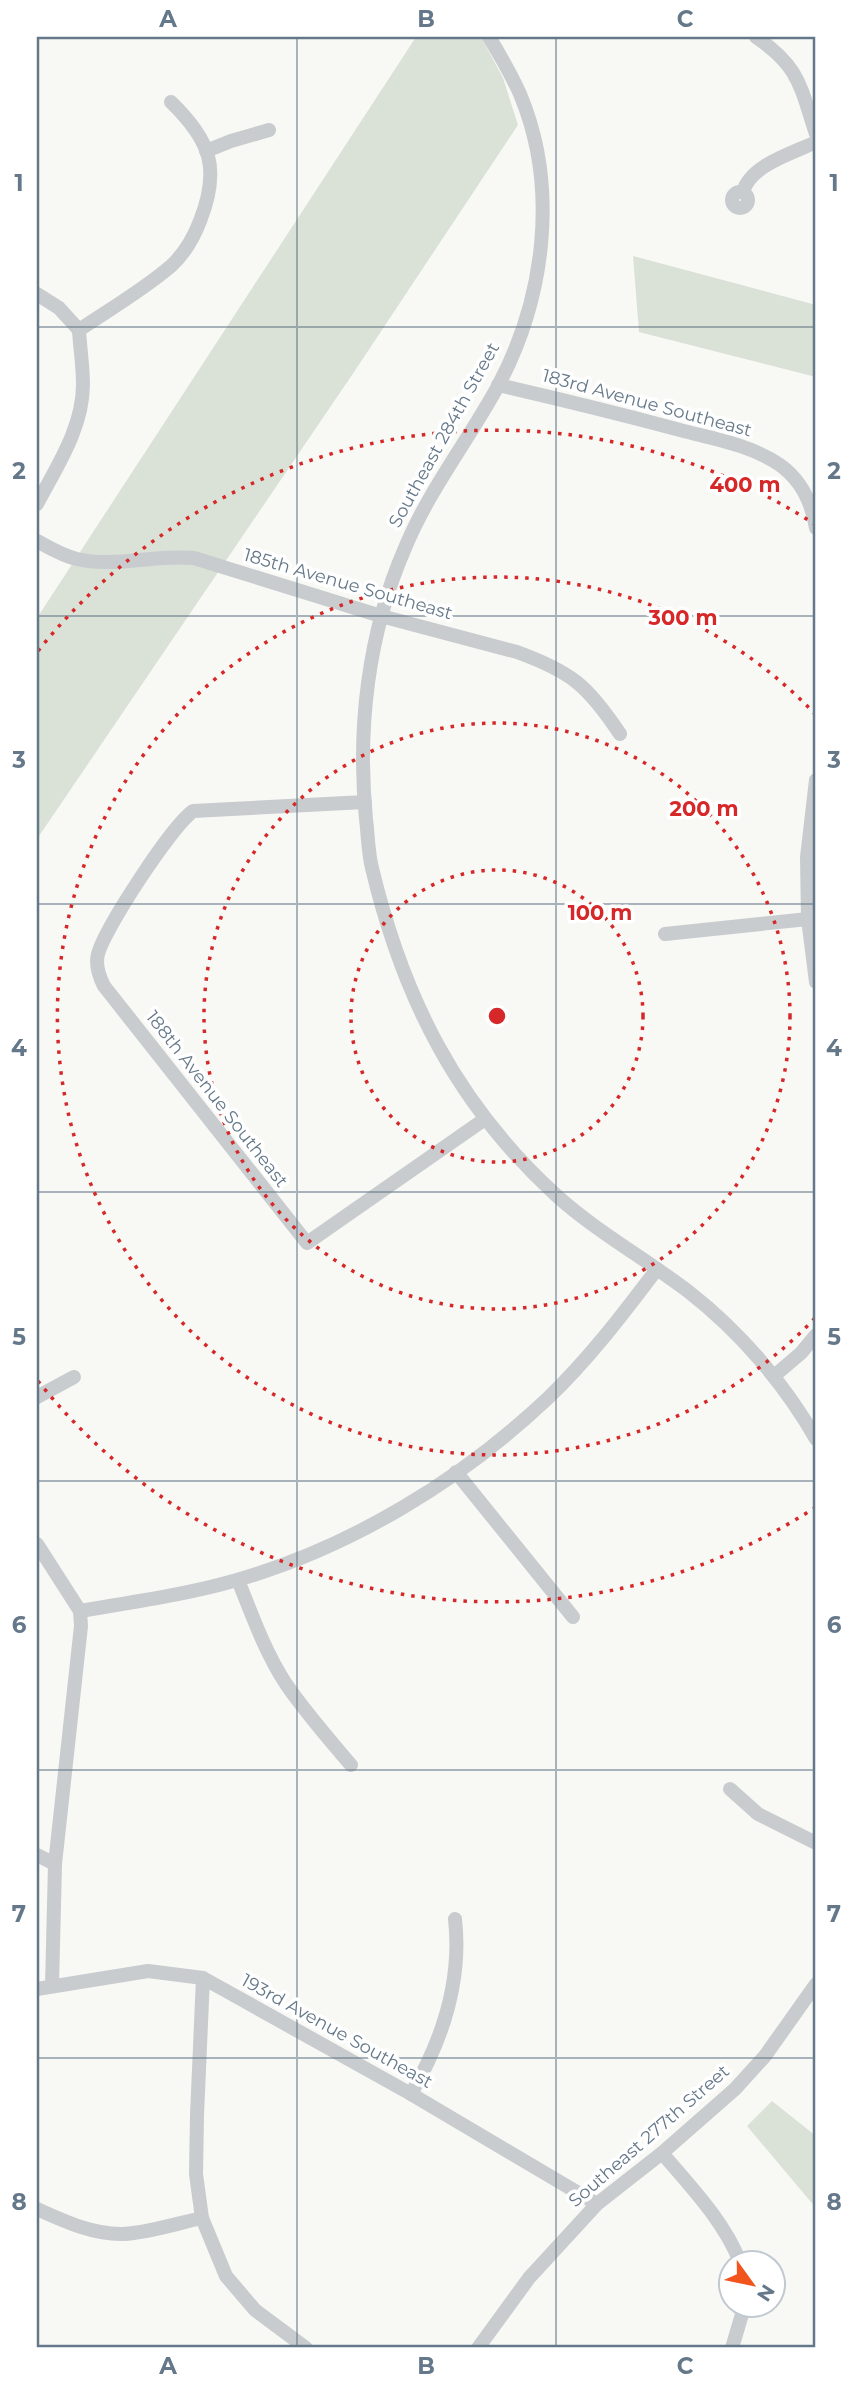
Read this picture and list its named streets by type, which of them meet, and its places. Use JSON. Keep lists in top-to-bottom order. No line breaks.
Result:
{"streets":{"street":["183rd Avenue Southeast","Southeast 284th Street","185th Avenue Southeast","188th Avenue Southeast","193rd Avenue Southeast","Southeast 277th Street"]},"crossings":[["183rd Avenue Southeast","Southeast 284th Street"],["Southeast 284th Street","185th Avenue Southeast"],["Southeast 284th Street","188th Avenue Southeast"],["193rd Avenue Southeast","Southeast 277th Street"]],"north":"bottom right","grid":{"columns":["A","B","C"],"rows":["1","2","3","4","5","6","7","8"]},"rings":["400 m","300 m","200 m","100 m"]}
